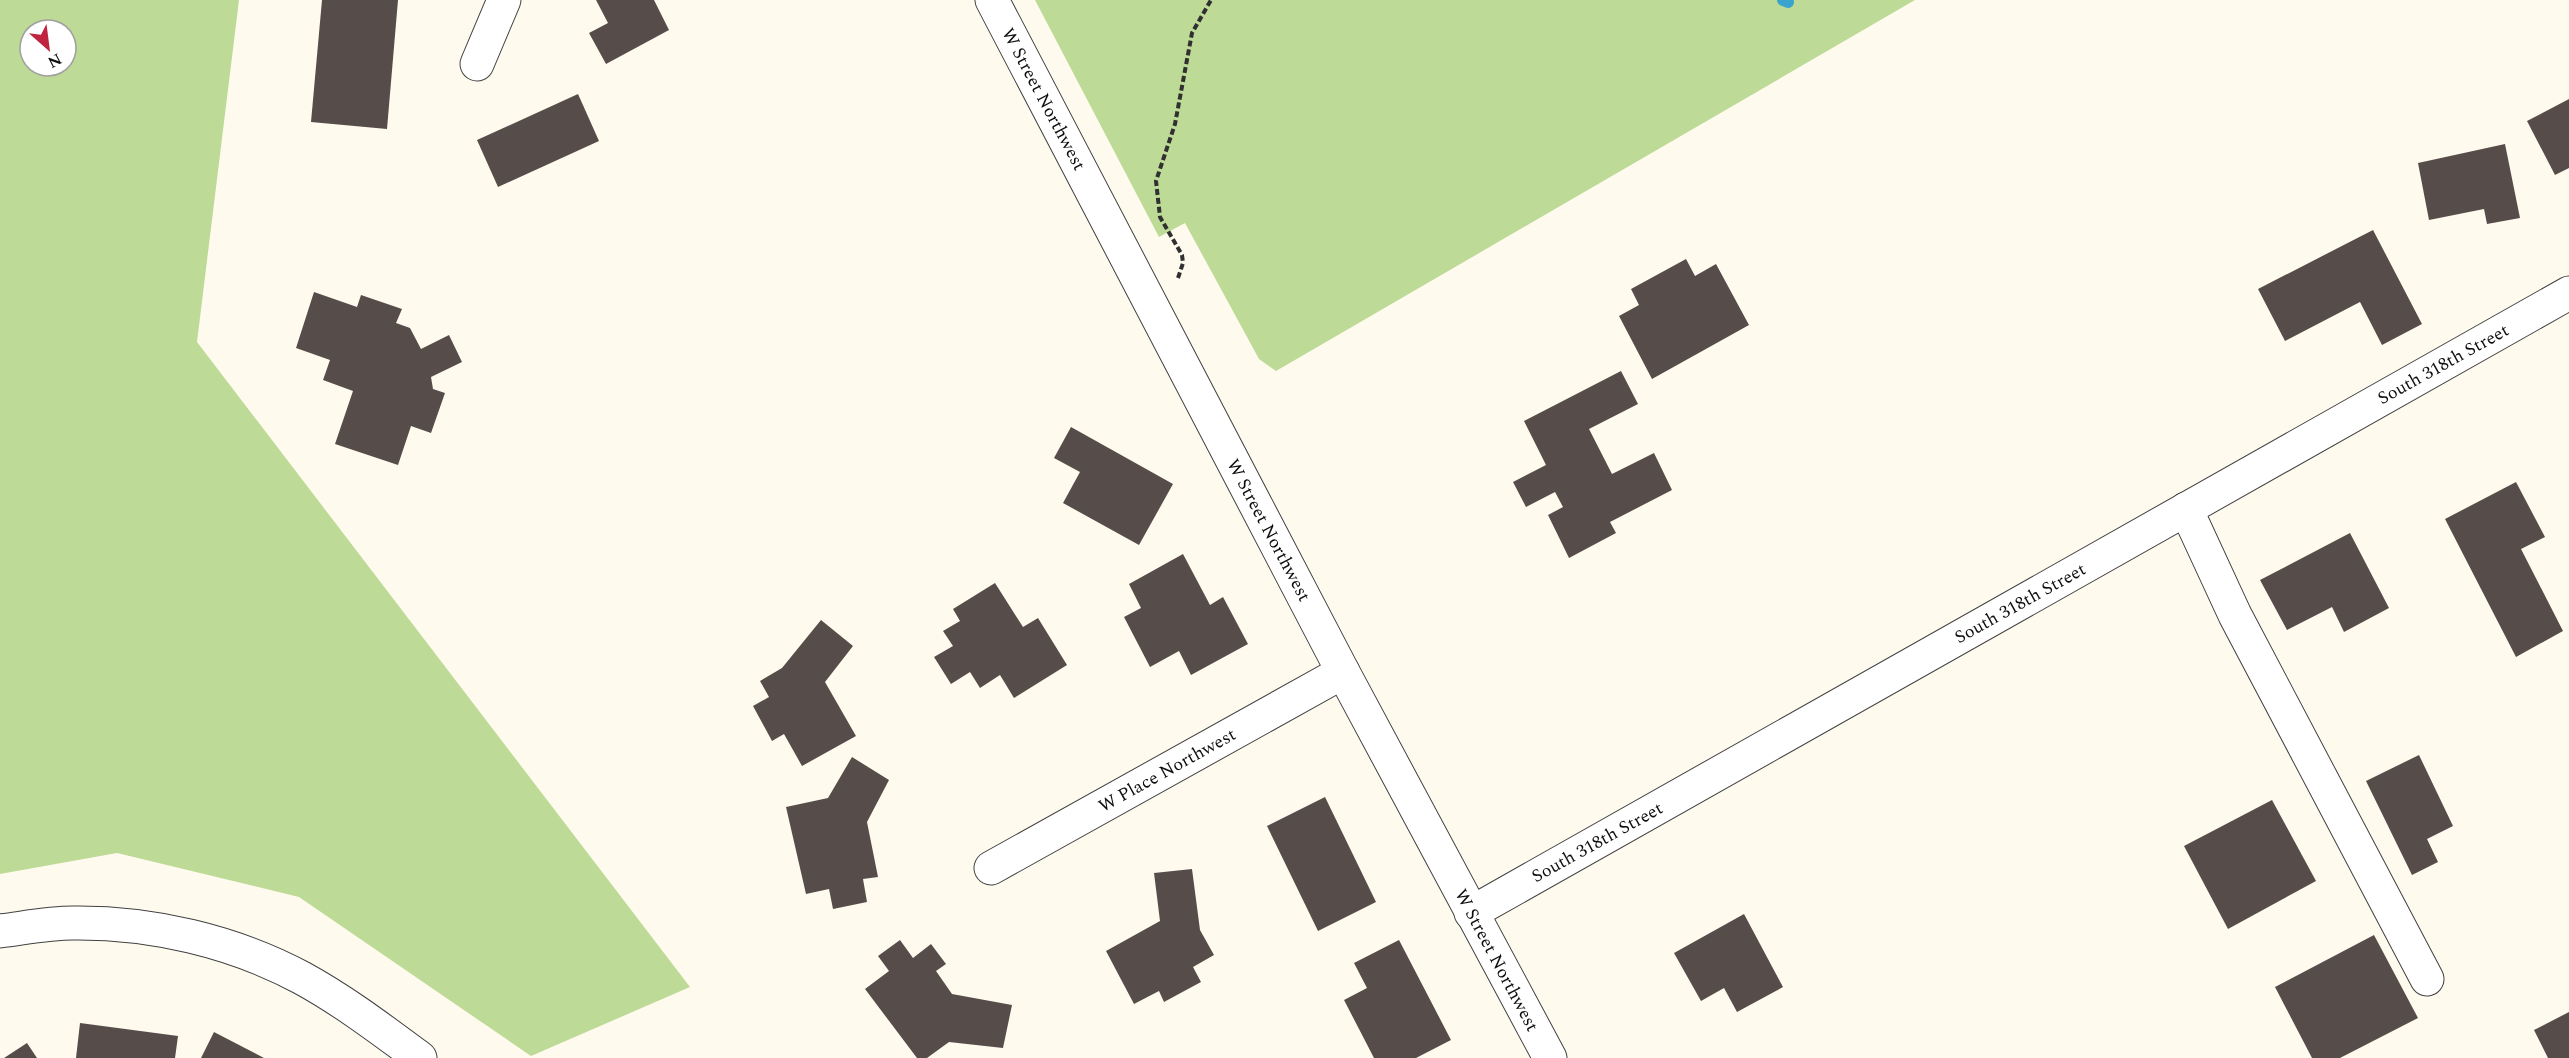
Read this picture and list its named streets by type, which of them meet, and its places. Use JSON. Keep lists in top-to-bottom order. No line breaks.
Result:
{"streets":{"street":["W Street Northwest","South 318th Street","W Place Northwest"]},"crossings":[["W Street Northwest","South 318th Street"],["W Street Northwest","W Place Northwest"]],"north":"bottom right"}
